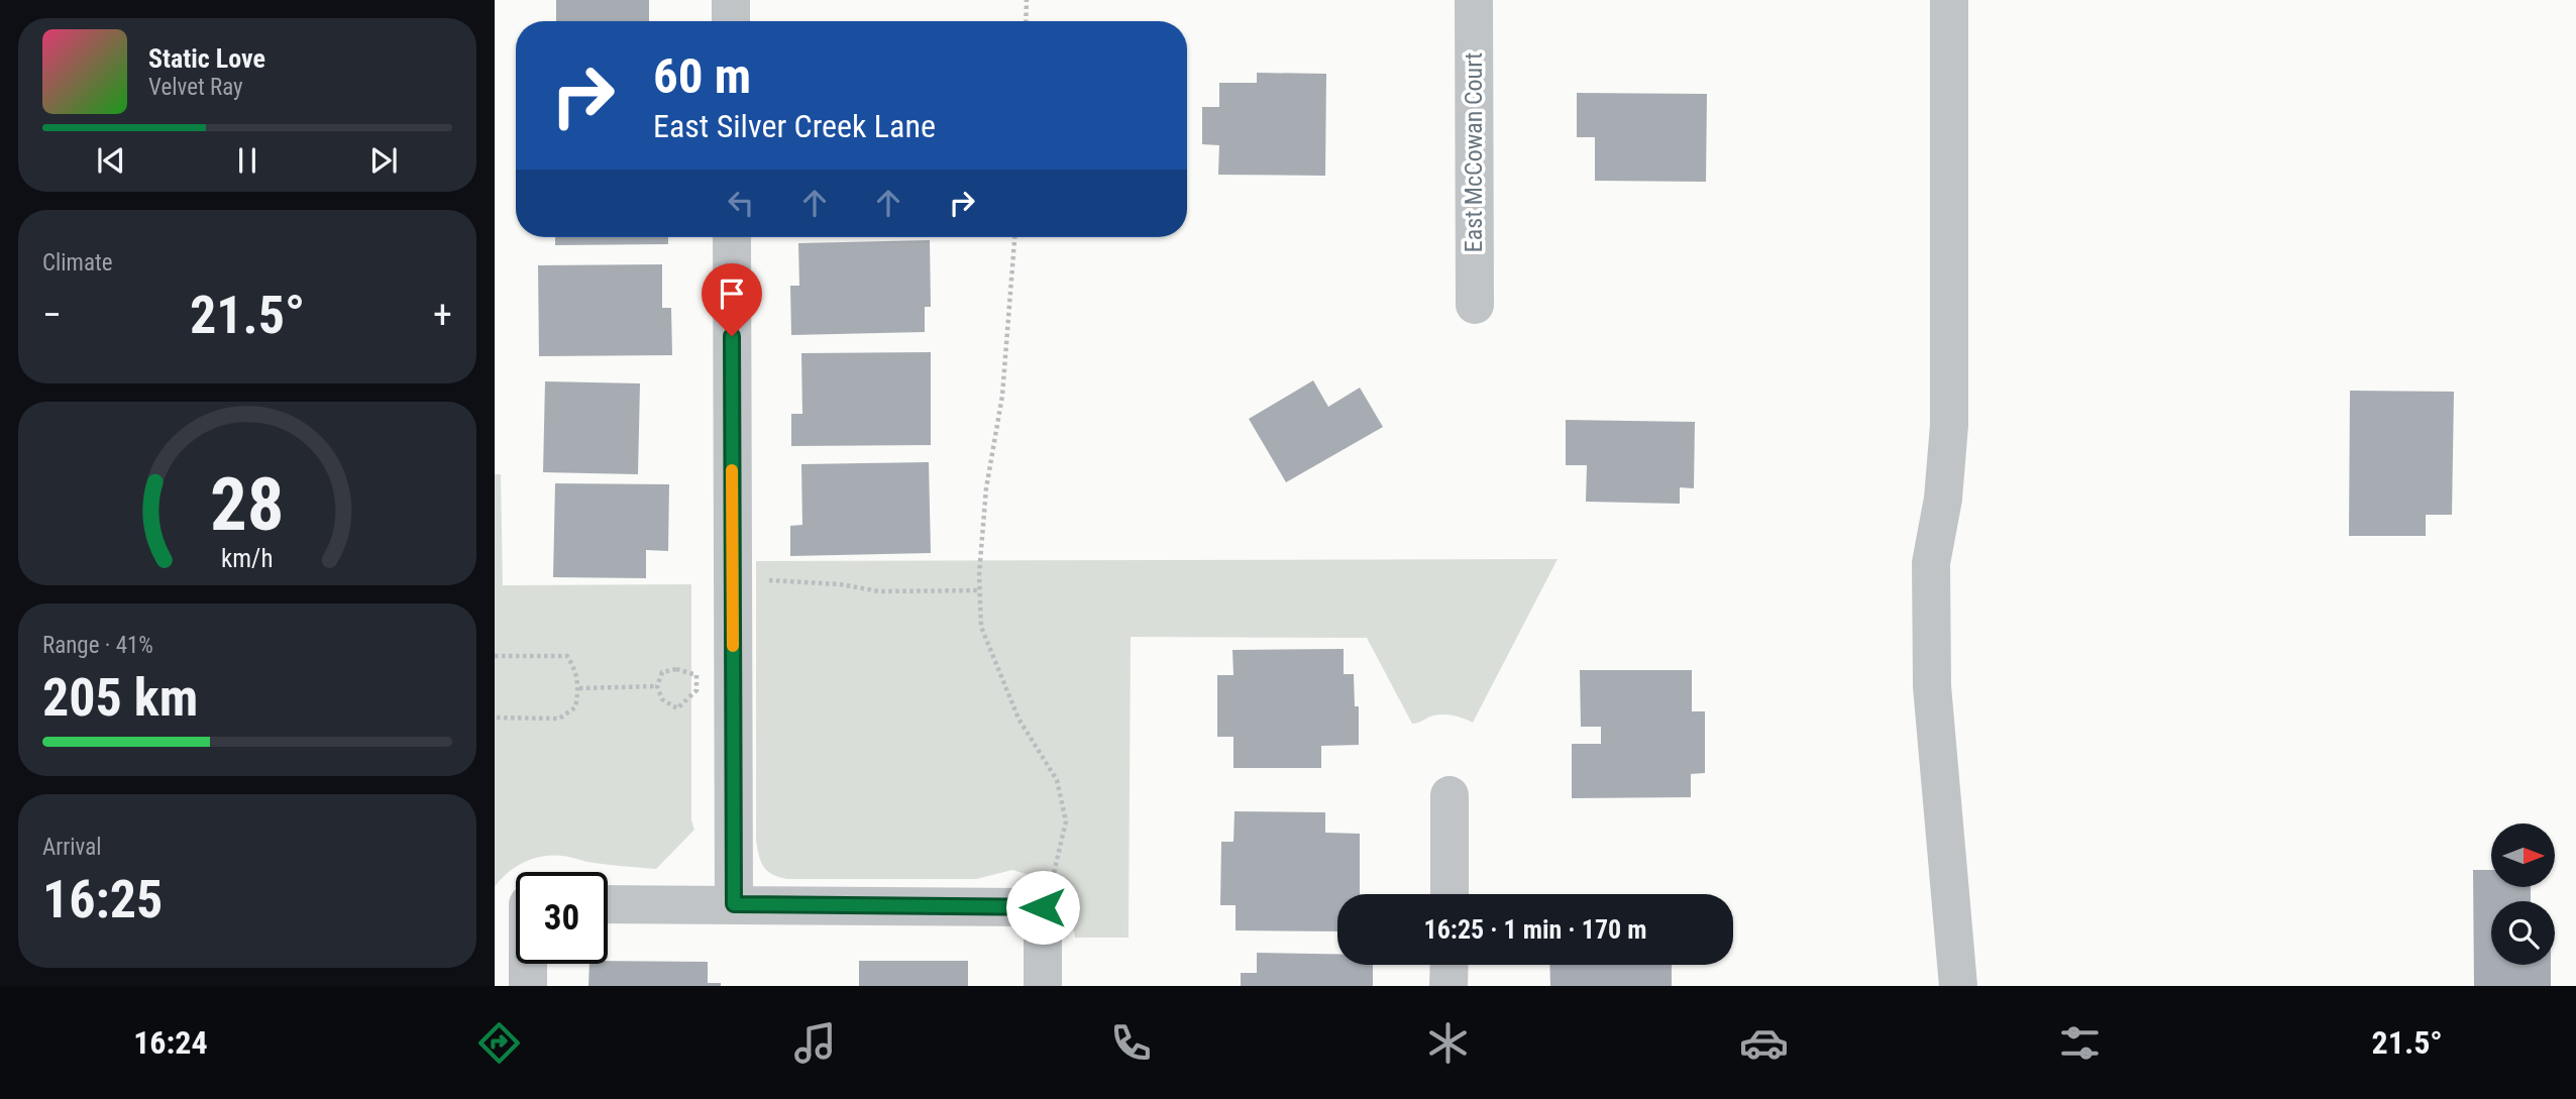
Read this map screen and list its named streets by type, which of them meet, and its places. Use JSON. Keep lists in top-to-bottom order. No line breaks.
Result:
{"streets":{"street":["East McCowan Court"]},"north":"right","page":{"turn":["60 m","East Silver Creek Lane"],"song":["Static Love","Velvet Ray"],"tile":["Climate",["Range · 41%","205 km"],["Arrival","16:25"]],"heat":["−","21.5°","+"],"limit":"30","trip":"16:25 · 1 min · 170 m","tabs":["16:24","21.5°"],"gauge":["28","km/h"]}}
